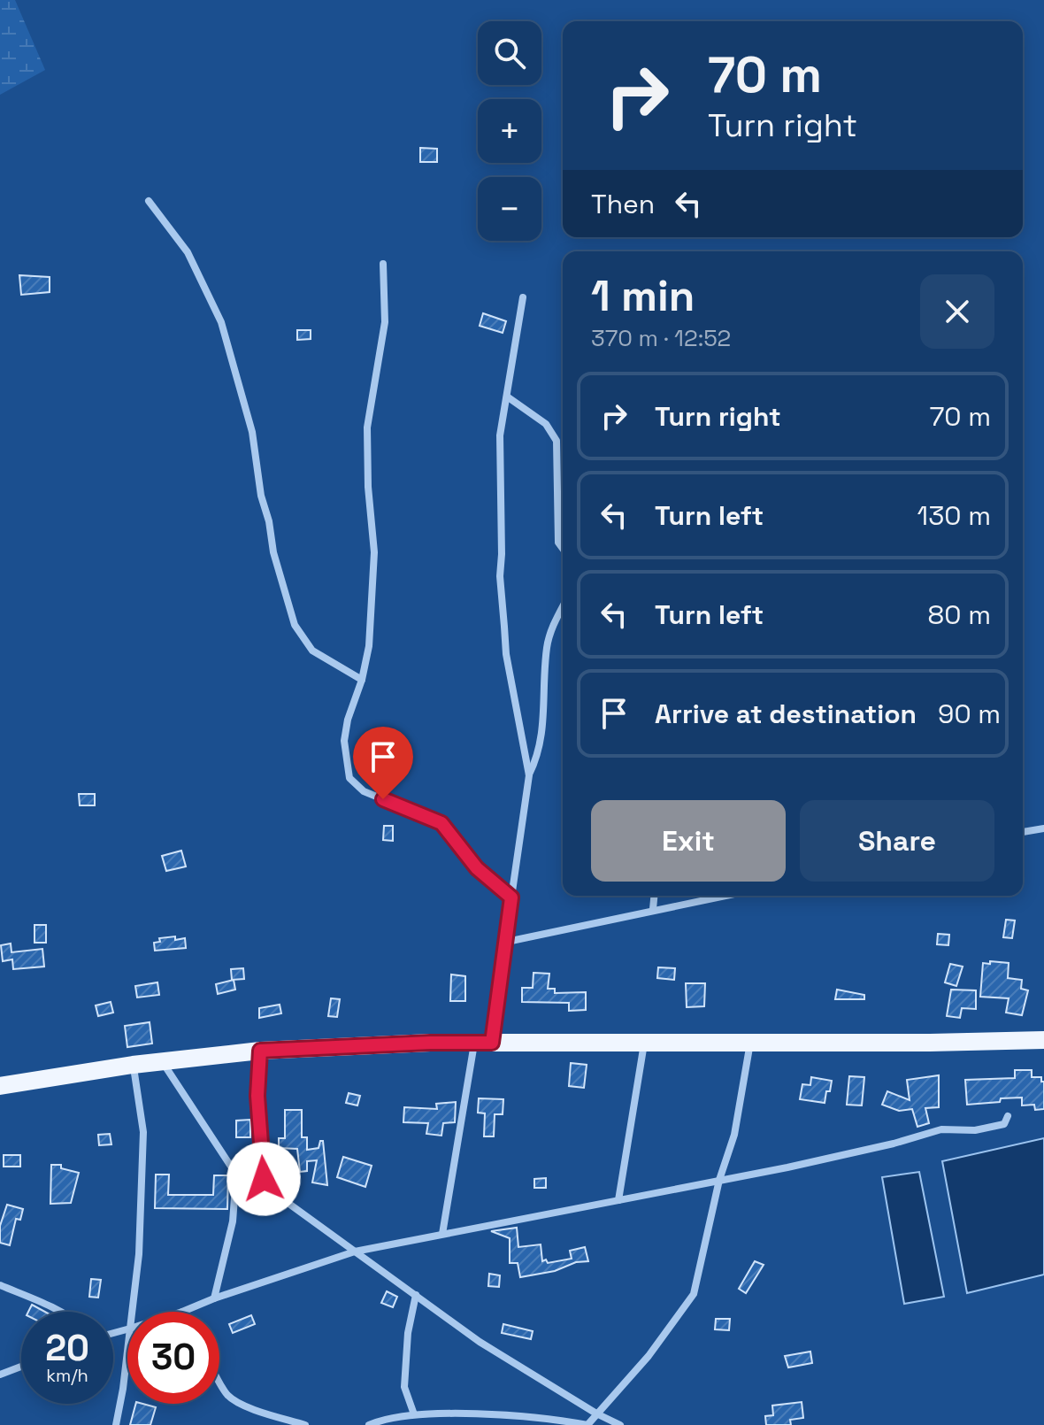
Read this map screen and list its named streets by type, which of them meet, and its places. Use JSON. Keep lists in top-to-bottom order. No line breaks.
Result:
{"page":{"map_buttons":["+","−"],"turn":["70 m","Turn right"],"then":"Then","heading":["1 min","370 m · 12:52"],"list":[{"name":"Turn right","value":"70 m"},{"name":"Turn left","value":"130 m"},{"name":"Turn left","value":"80 m"},{"name":"Arrive at destination","value":"90 m"}],"buttons":["Exit","Share"],"speed":"20 km/h","limit":"30"}}
